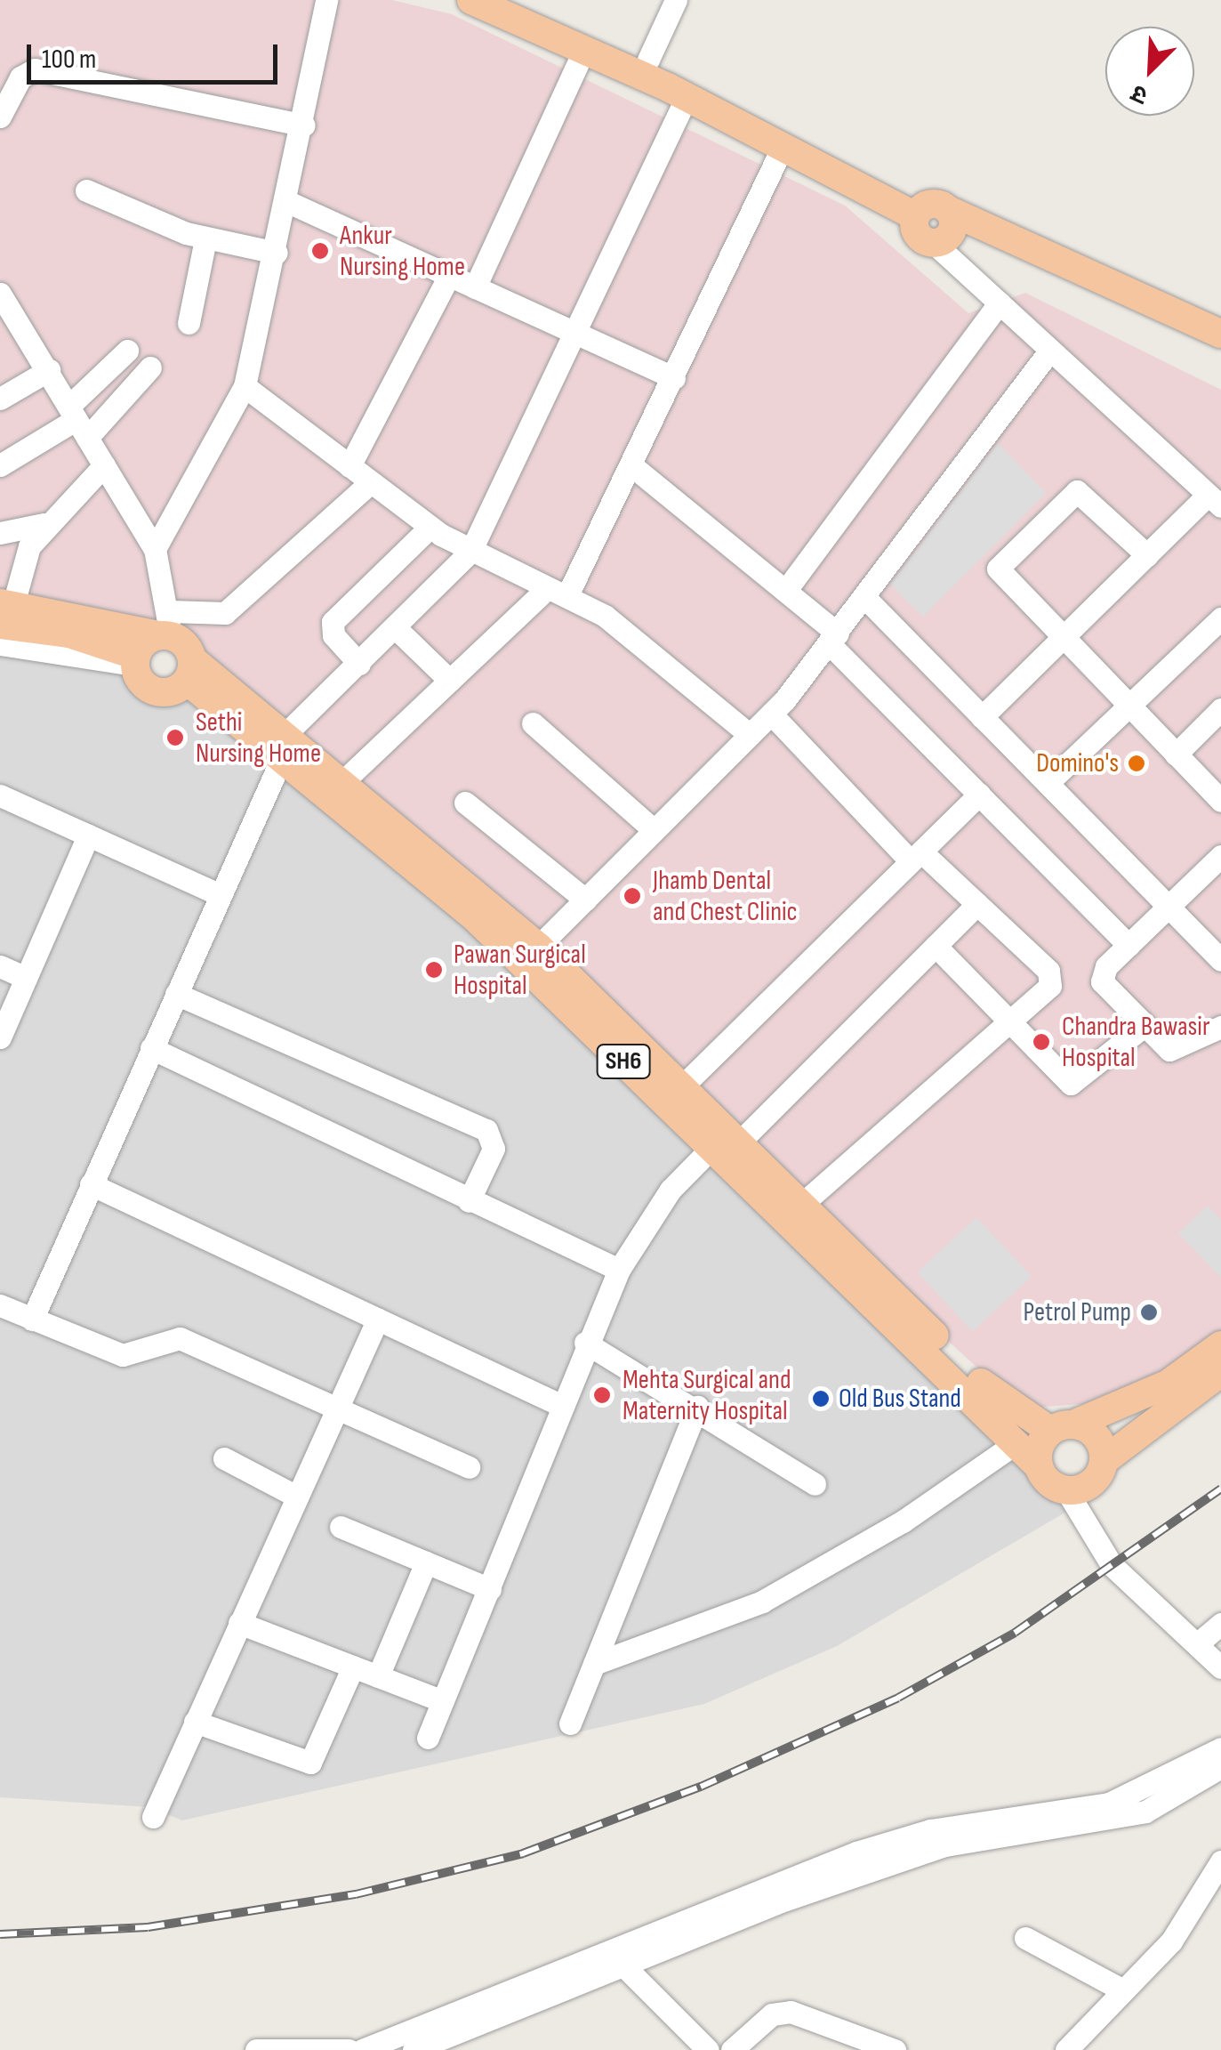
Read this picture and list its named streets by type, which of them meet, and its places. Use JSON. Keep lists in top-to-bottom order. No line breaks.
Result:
{"streets":{"main road":["SH6"]},"places":["Ankur Nursing Home","Sethi Nursing Home","Domino's","Jhamb Dental and Chest Clinic","Pawan Surgical Hospital","Chandra Bawasir Hospital","Petrol Pump","Mehta Surgical and Maternity Hospital","Old Bus Stand"],"scale_bar":"100 m","north":"bottom left"}
